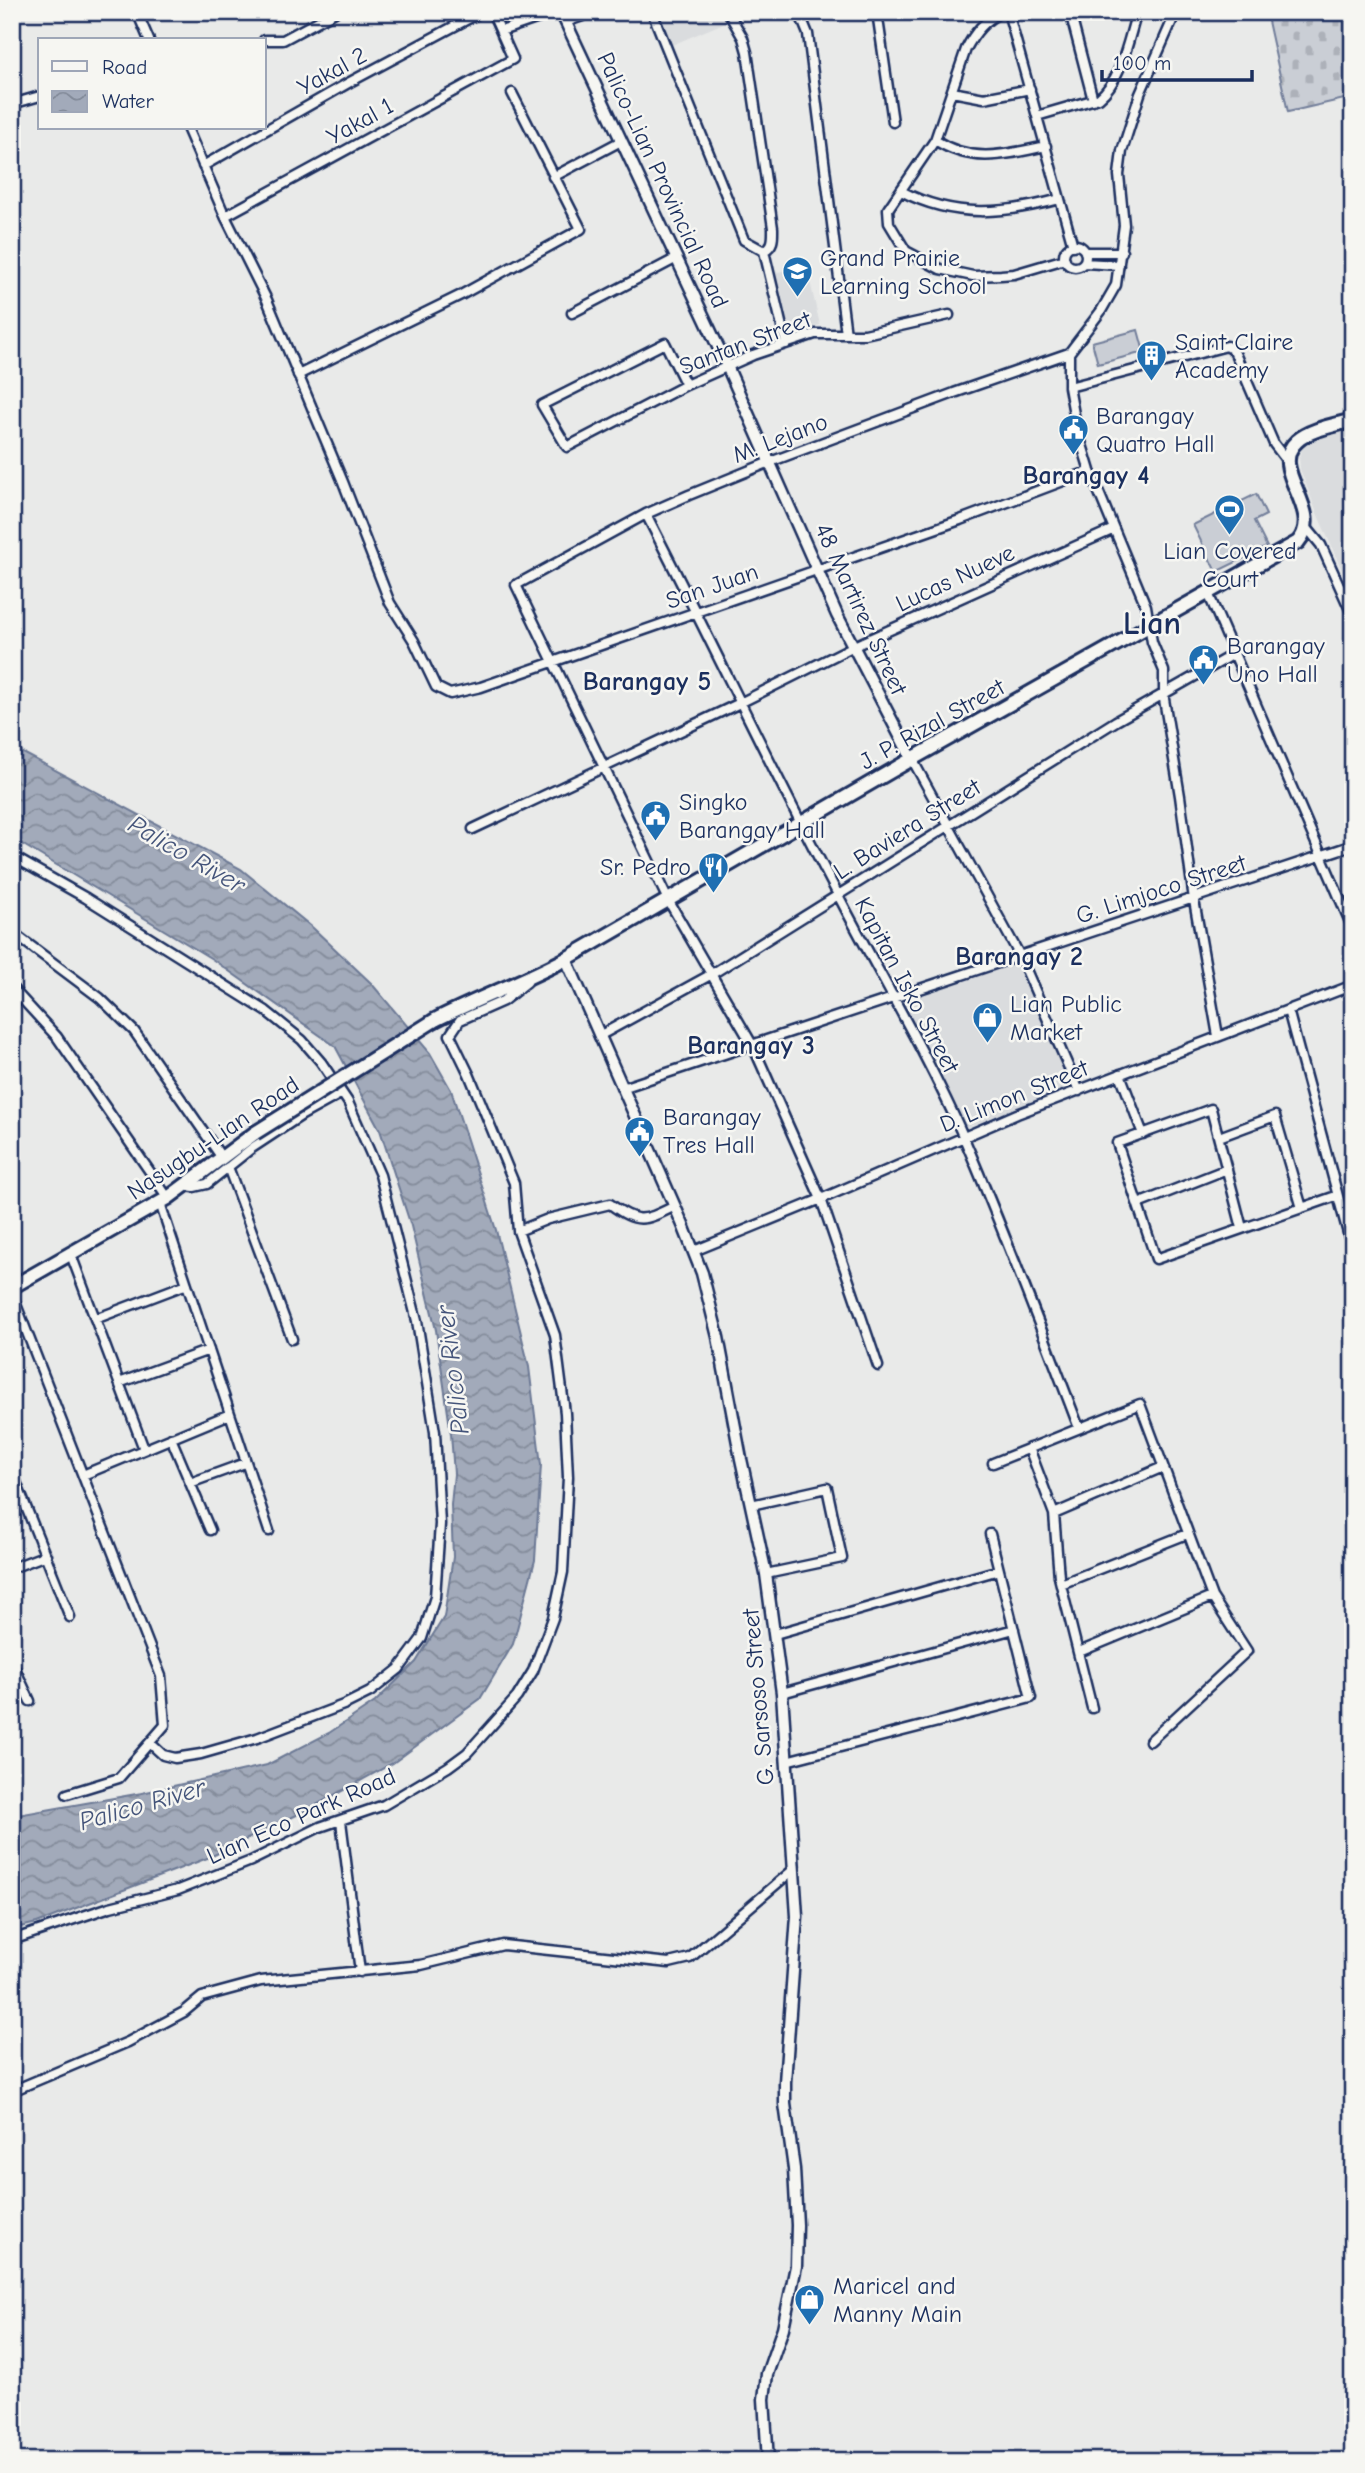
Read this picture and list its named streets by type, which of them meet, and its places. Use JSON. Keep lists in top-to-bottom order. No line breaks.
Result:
{"streets":{"main road":["J. P. Rizal Street","Nasugbu-Lian Road"],"street":["Yakal 2","Yakal 1","Palico-Lian Provincial Road","Santan Street","M. Lejano","Lucas Nueve","San Juan","48 Martirez Street","L. Baviera Street","G. Limjoco Street","Kapitan Isko Street","D. Limon Street","G. Sarsoso Street","Lian Eco Park Road"]},"crossings":[["Yakal 2","San Juan"],["Yakal 1","San Juan"],["Palico-Lian Provincial Road","Santan Street"],["Palico-Lian Provincial Road","48 Martirez Street"],["Santan Street","48 Martirez Street"],["M. Lejano","San Juan"],["M. Lejano","48 Martirez Street"],["M. Lejano","Kapitan Isko Street"],["Lucas Nueve","48 Martirez Street"],["Lucas Nueve","Kapitan Isko Street"],["San Juan","48 Martirez Street"],["San Juan","Kapitan Isko Street"],["48 Martirez Street","J. P. Rizal Street"],["48 Martirez Street","L. Baviera Street"],["48 Martirez Street","G. Limjoco Street"],["48 Martirez Street","D. Limon Street"],["J. P. Rizal Street","Kapitan Isko Street"],["J. P. Rizal Street","Nasugbu-Lian Road"],["J. P. Rizal Street","G. Sarsoso Street"],["J. P. Rizal Street","Lian Eco Park Road"],["L. Baviera Street","Kapitan Isko Street"],["L. Baviera Street","G. Sarsoso Street"],["G. Limjoco Street","Kapitan Isko Street"],["G. Limjoco Street","G. Sarsoso Street"],["Kapitan Isko Street","D. Limon Street"],["D. Limon Street","G. Sarsoso Street"]],"districts":["Barangay 4","Lian","Barangay 5","Barangay 2","Barangay 3"],"water":["Palico River"],"places":{"school or university":["Grand Prairie Learning School"],"building":["Saint Claire Academy"],"public building":["Barangay Quatro Hall","Barangay Uno Hall","Singko Barangay Hall","Barangay Tres Hall"],"sports":["Lian Covered Court"],"restaurant":["Sr. Pedro"],"shop":["Lian Public Market","Maricel and Manny Main"]},"legend":["Road","Water"],"scale_bar":"100 m"}
